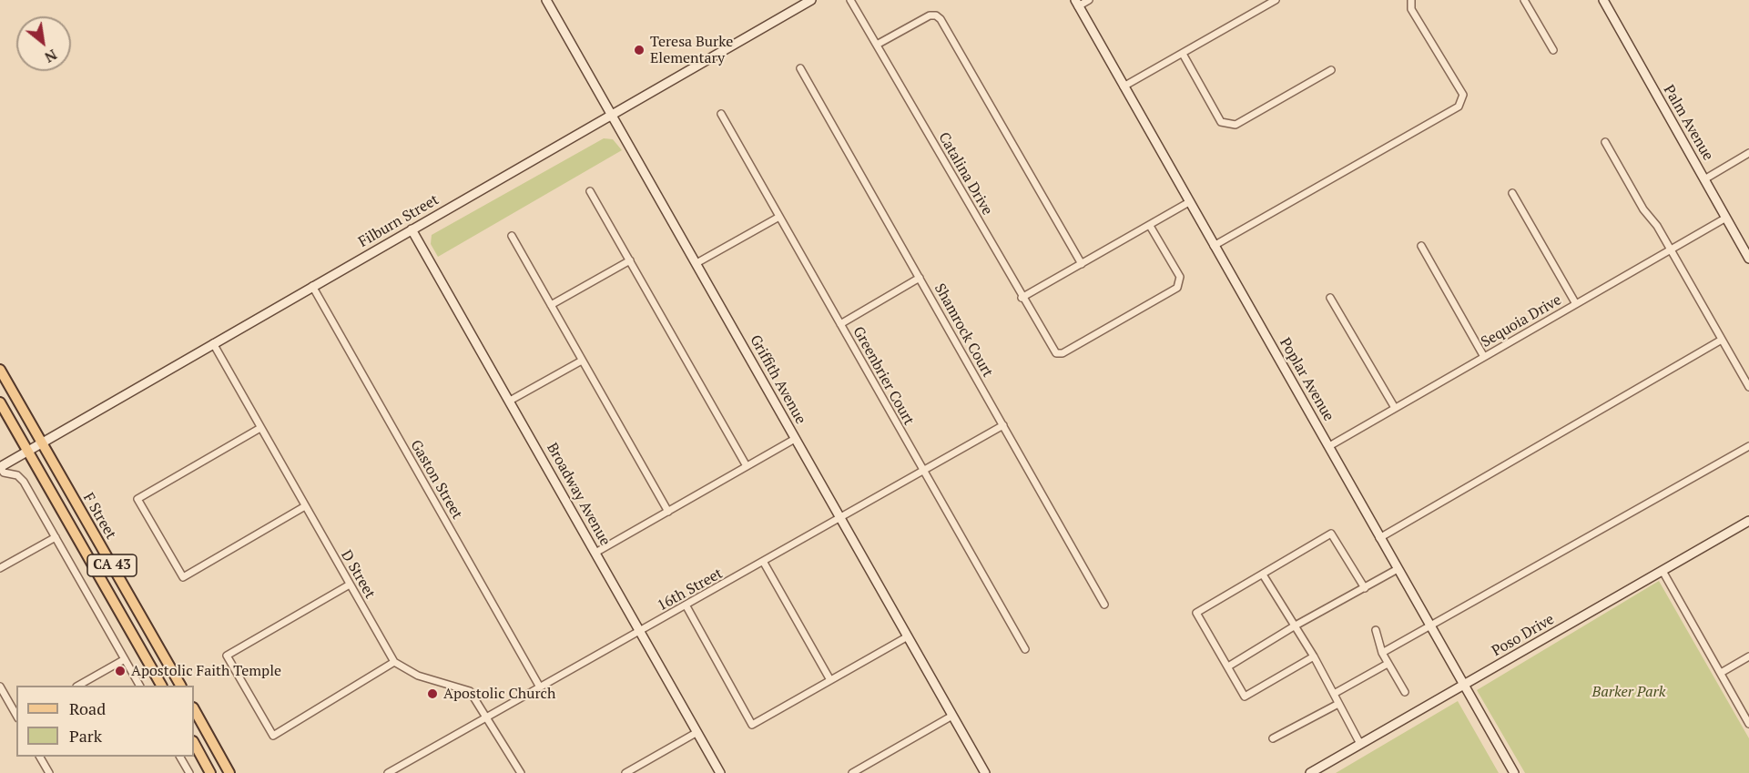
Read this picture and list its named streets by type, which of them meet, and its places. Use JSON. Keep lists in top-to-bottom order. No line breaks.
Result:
{"streets":{"main road":["F Street","CA 43"],"street":["Palm Avenue","Catalina Drive","Filburn Street","Sequoia Drive","Shamrock Court","Greenbrier Court","Griffith Avenue","Poplar Avenue","Gaston Street","Broadway Avenue","D Street","16th Street","Poso Drive"]},"crossings":[["Palm Avenue","Sequoia Drive"],["Filburn Street","Griffith Avenue"],["Filburn Street","Gaston Street"],["Filburn Street","Broadway Avenue"],["Filburn Street","F Street"],["Filburn Street","CA 43"],["Filburn Street","D Street"],["Sequoia Drive","Poplar Avenue"],["Shamrock Court","16th Street"],["Greenbrier Court","16th Street"],["Griffith Avenue","16th Street"],["Poplar Avenue","Poso Drive"],["Gaston Street","16th Street"],["Broadway Avenue","16th Street"],["F Street","CA 43"]],"parks":["Barker Park"],"places":["Teresa Burke Elementary","Apostolic Faith Temple","Apostolic Church"],"legend":["Road","Park"],"north":"bottom right"}
